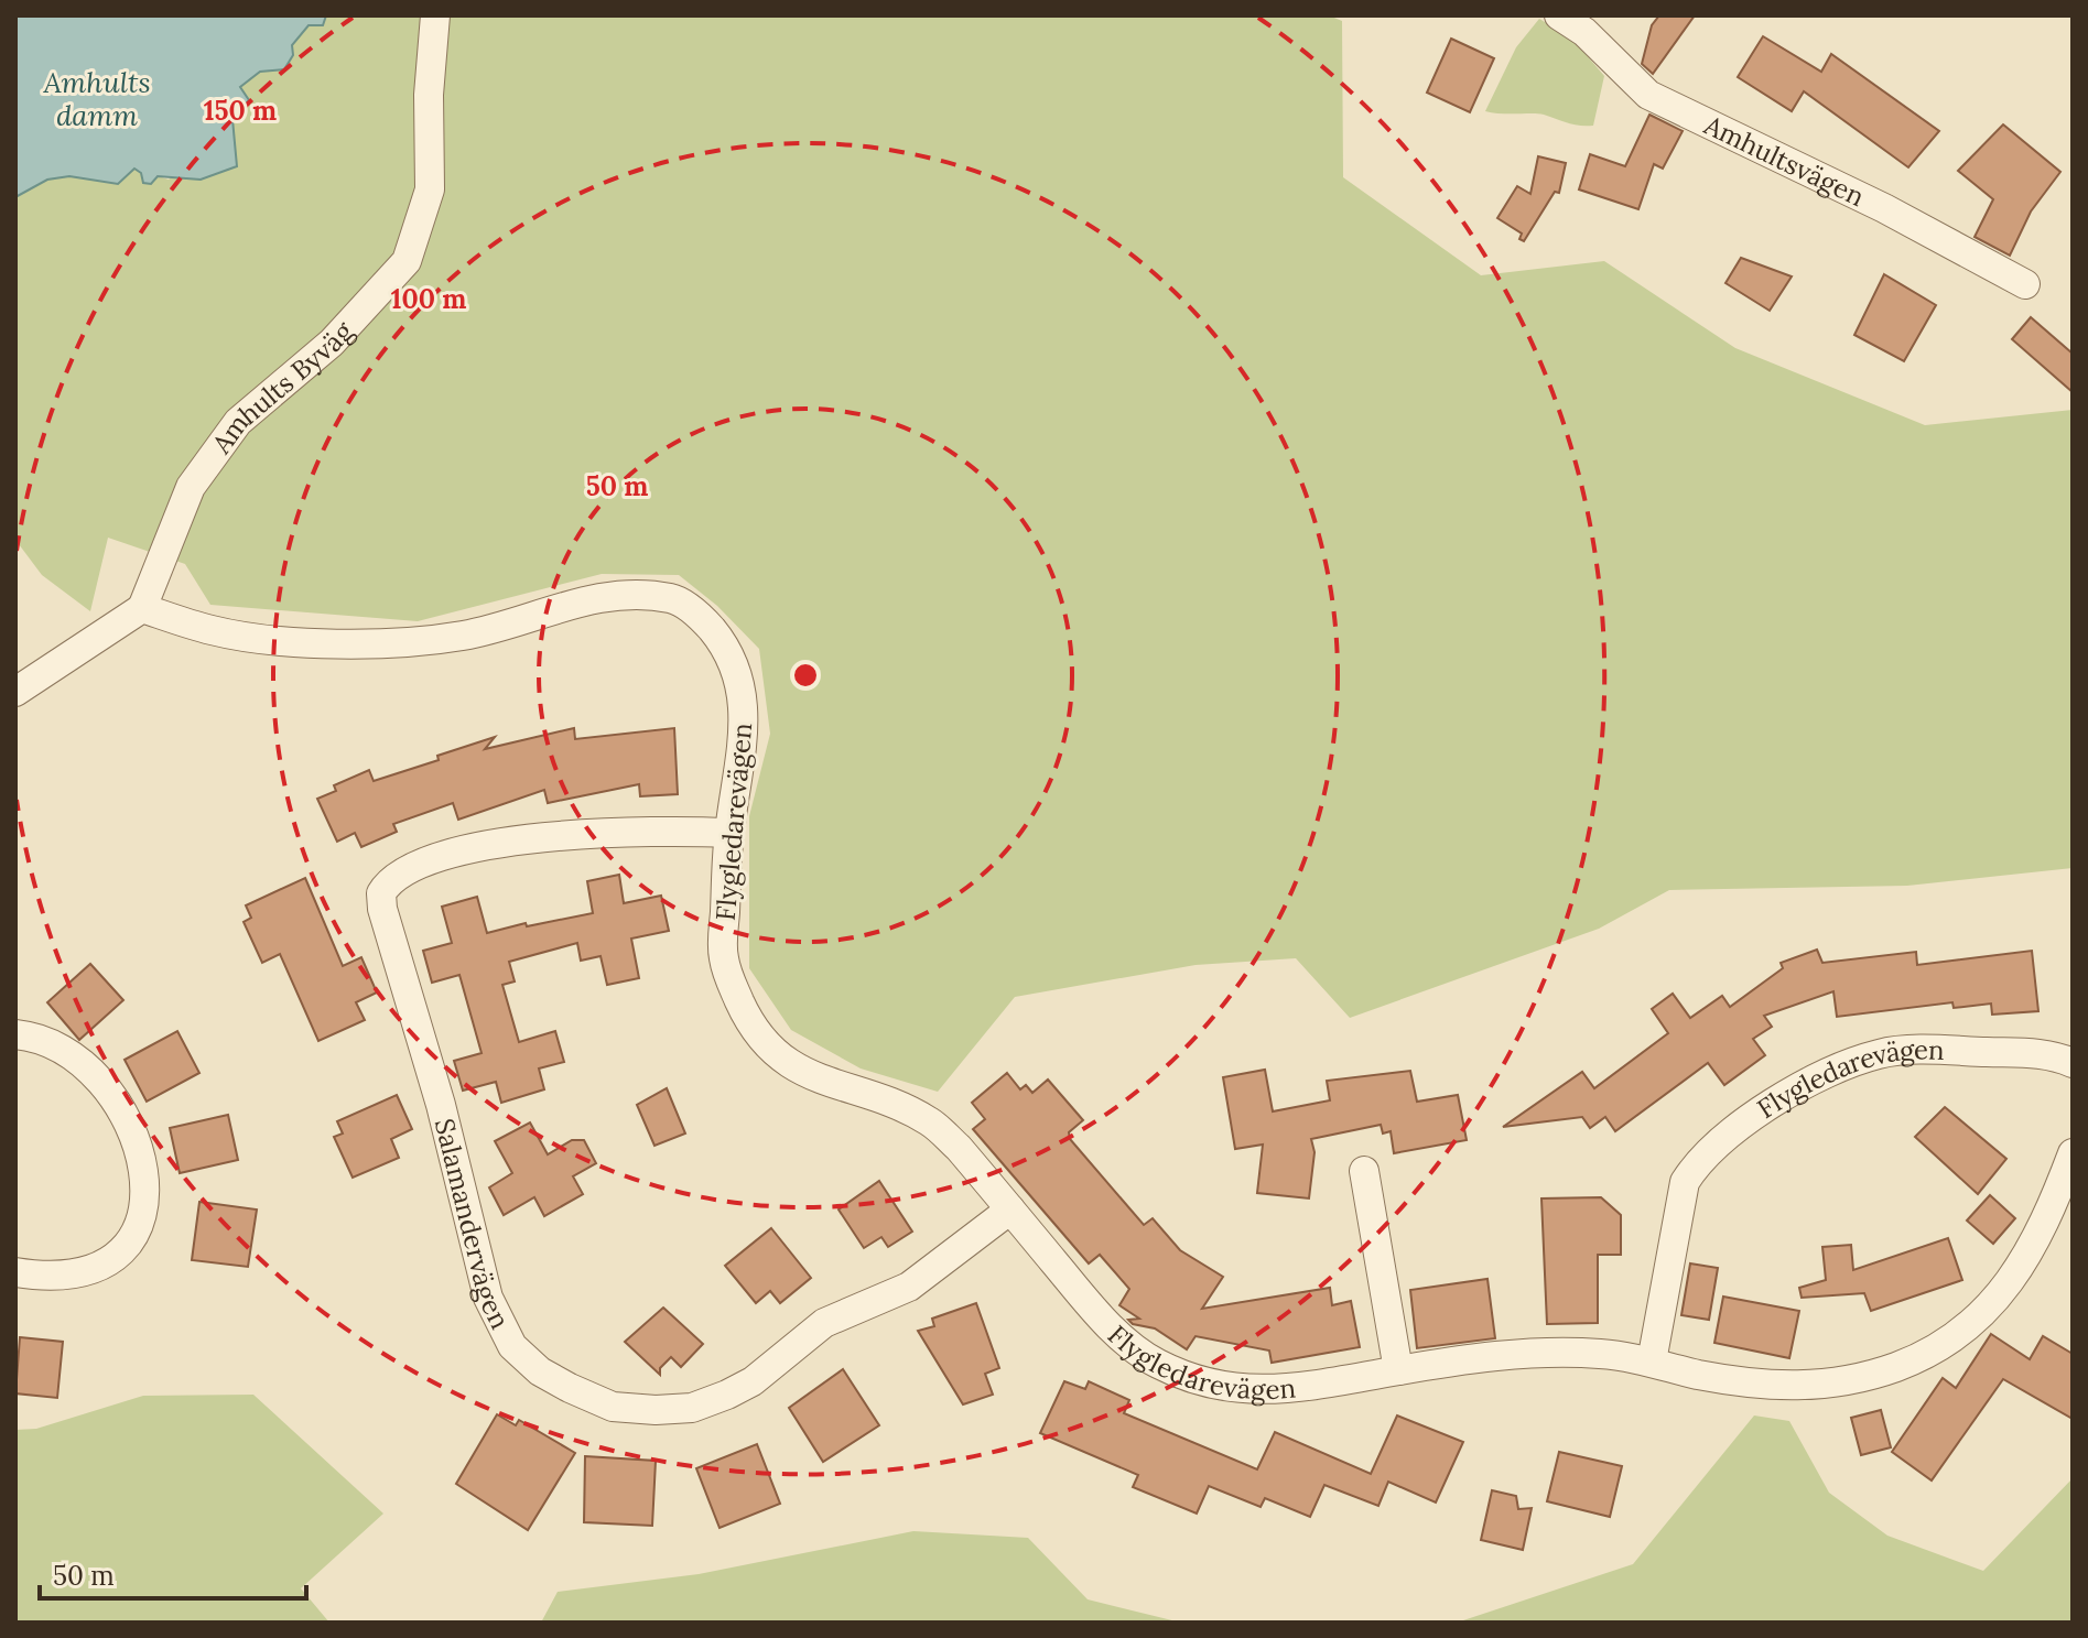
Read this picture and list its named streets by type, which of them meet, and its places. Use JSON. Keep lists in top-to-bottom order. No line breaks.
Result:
{"streets":{"street":["Amhultsvägen","Amhults Byväg","Flygledarevägen","Salamandervägen"]},"crossings":[["Amhults Byväg","Flygledarevägen"],["Flygledarevägen","Salamandervägen"]],"water":["Amhults damm"],"scale_bar":"50 m","rings":["150 m","100 m","50 m"]}
